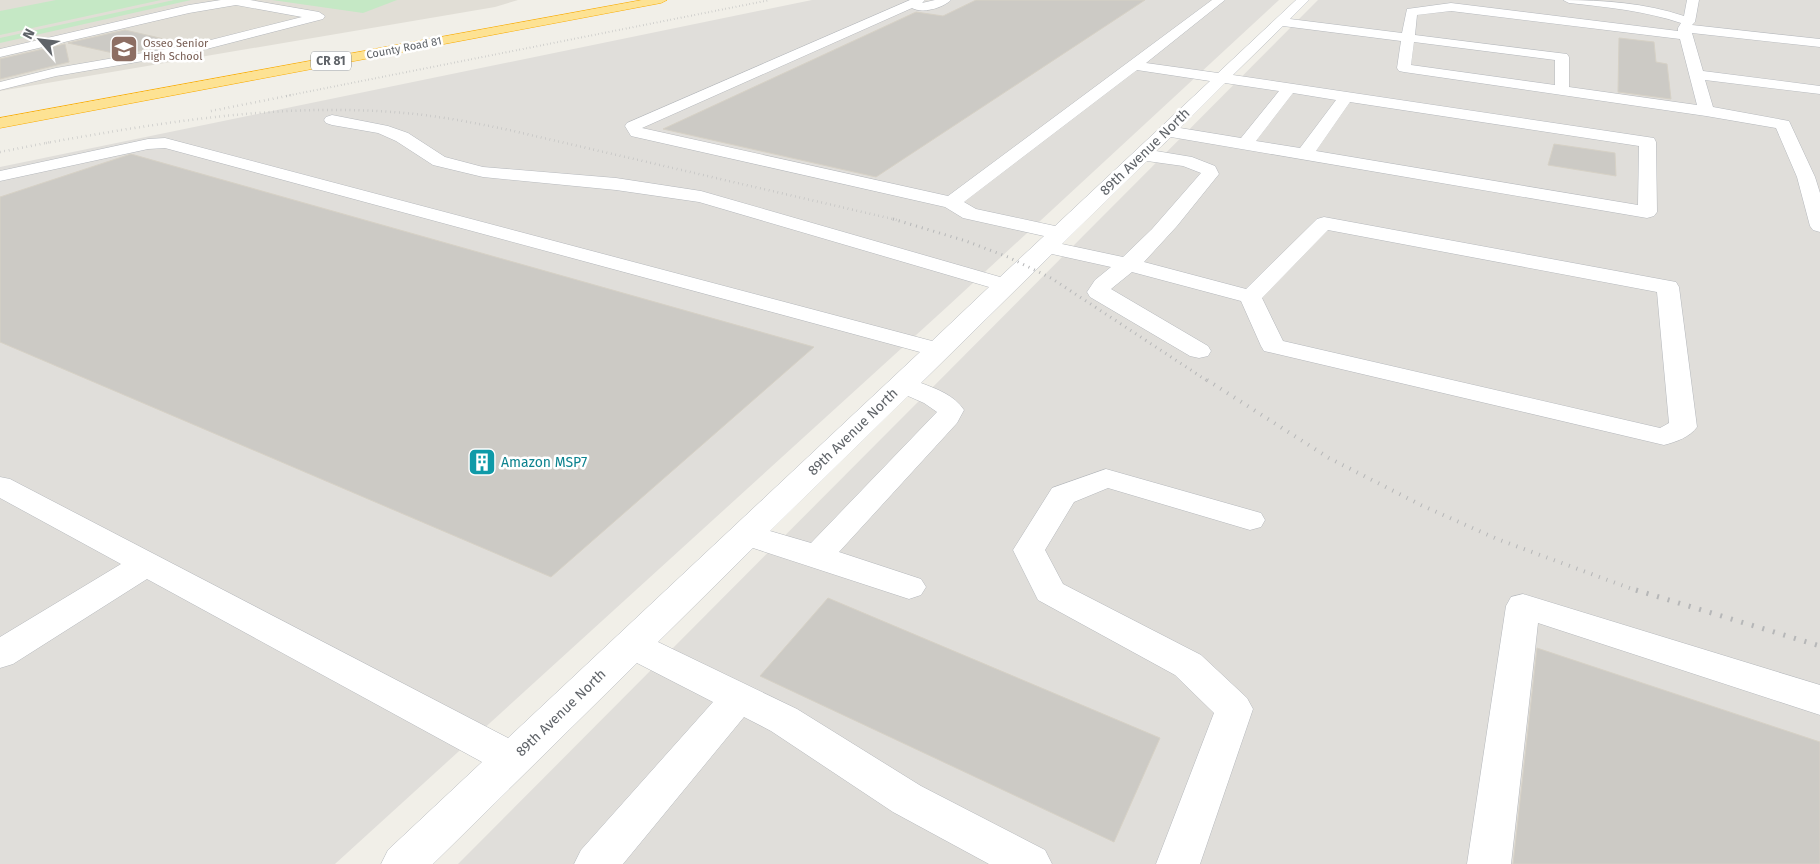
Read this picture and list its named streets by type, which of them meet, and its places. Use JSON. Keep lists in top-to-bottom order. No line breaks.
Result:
{"streets":{"highway":["County Road 81","CR 81"],"street":["89th Avenue North"]},"places":{"school or university":["Osseo Senior High School"],"building":["Amazon MSP7"]},"north":"top left"}
